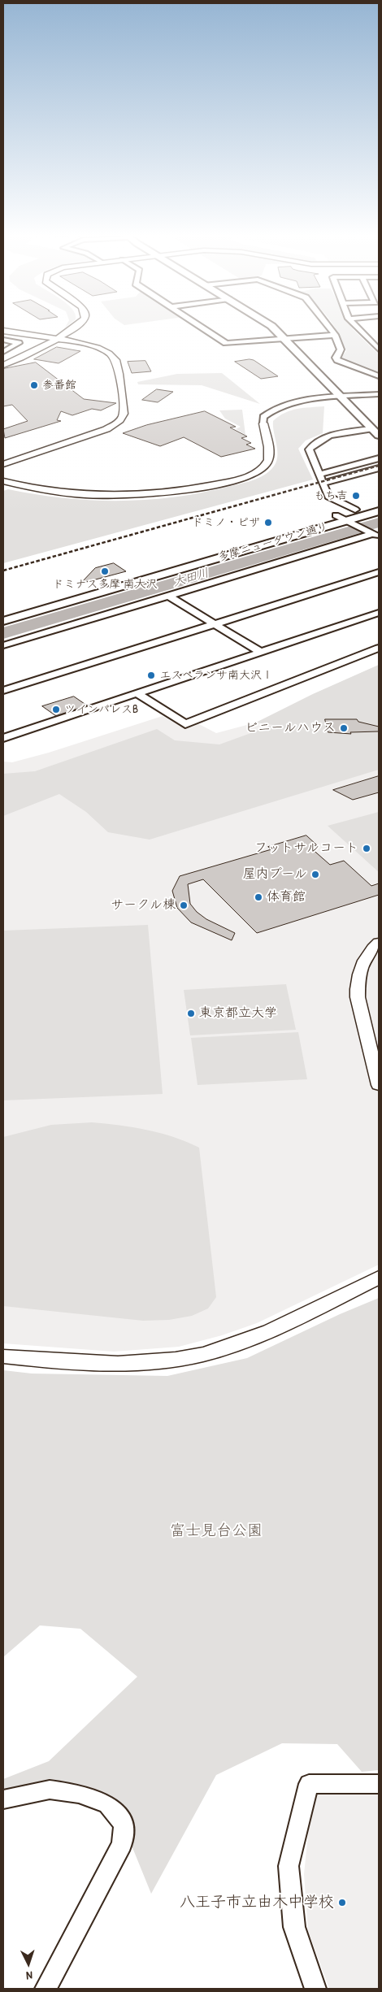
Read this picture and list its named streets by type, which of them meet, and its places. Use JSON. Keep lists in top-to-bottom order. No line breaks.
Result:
{"streets":{"main road":["多摩ニュータウン通り"]},"water":["大田川"],"parks":["富士見台公園"],"places":["参番館","もち吉","ドミノ・ピザ","ドミナス多摩 南大沢","エスペランサ南大沢Ⅰ","ツインパレスB","ビニールハウス","フットサルコート","屋内プール","体育館","サークル棟","東京都立大学","八王子市立由木中学校"],"north":"bottom"}
